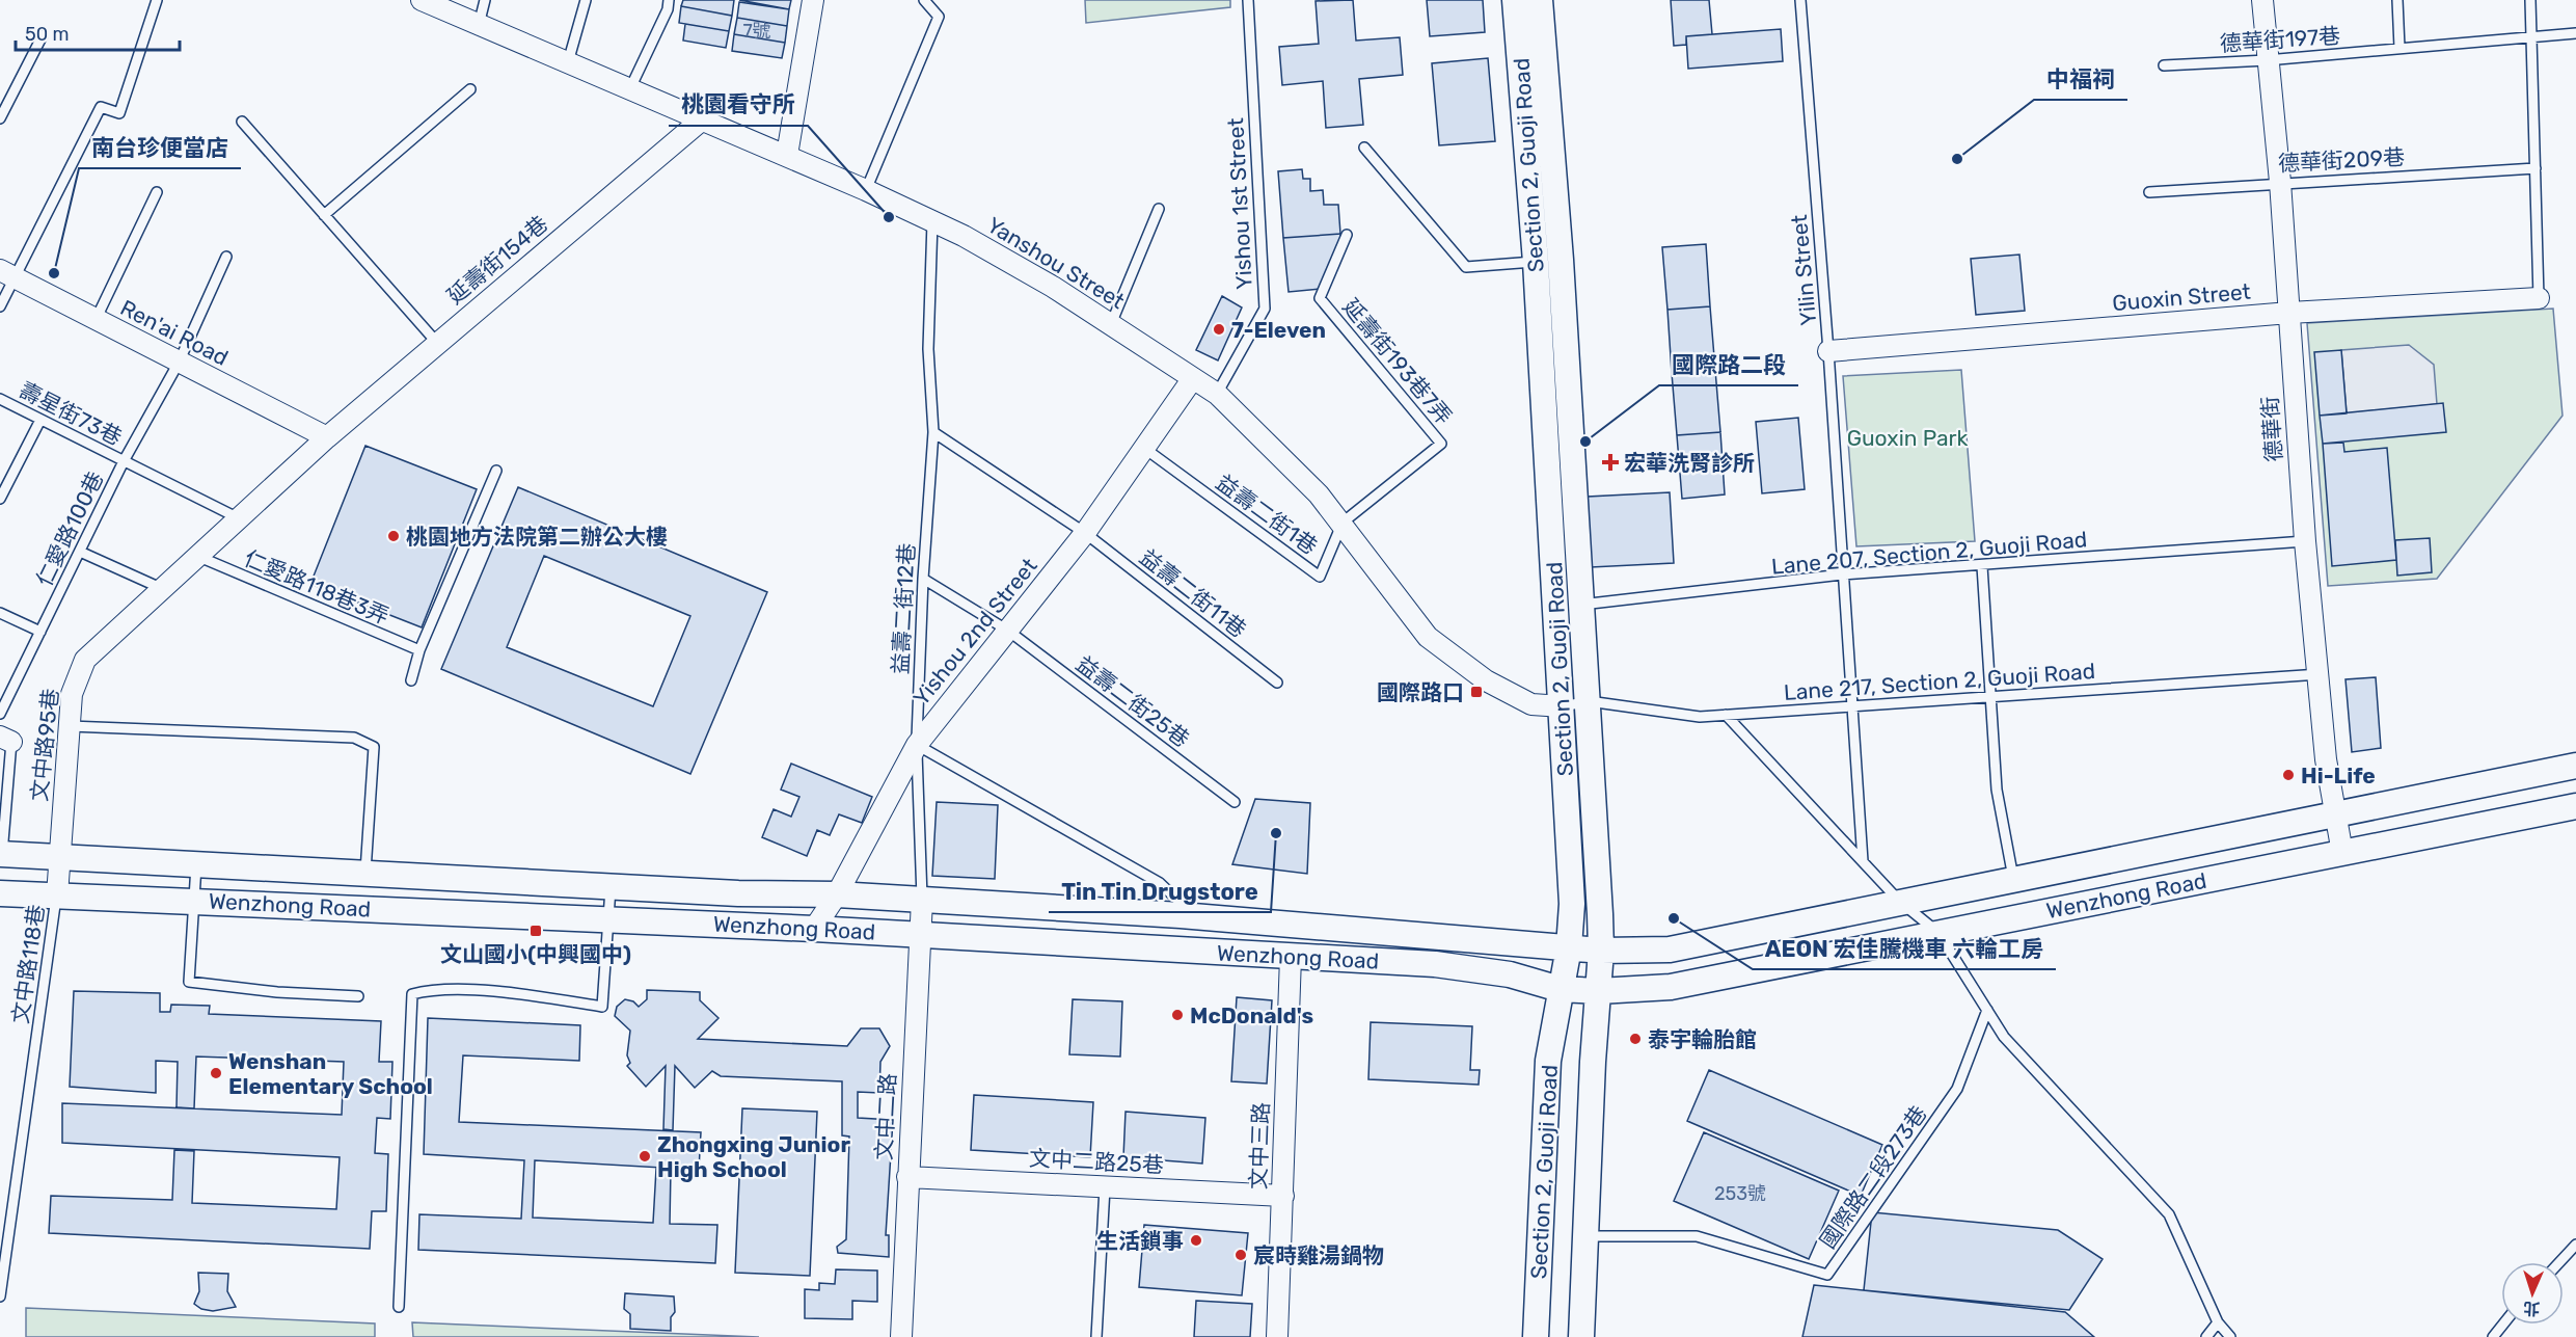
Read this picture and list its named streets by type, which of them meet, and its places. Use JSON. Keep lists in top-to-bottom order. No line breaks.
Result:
{"streets":{"street":["Section 2, Guoji Road","延壽街154巷","Yanshou Street","Guoxin Street","Ren'ai Road","德華街","Yishou 2nd Street","文中路95巷","Wenzhong Road","文中二路","文中三路","文中二路25巷"],"lane":["德華街197巷","德華街209巷","Yishou 1st Street","Yilin Street","延壽街193巷7弄","壽星街73巷","益壽二街1巷","仁愛路100巷","Lane 207, Section 2, Guoji Road","仁愛路118巷3弄","益壽二街11巷","益壽二街12巷","Lane 217, Section 2, Guoji Road","益壽二街25巷","文中路118巷","國際路二段273巷"]},"crossings":[["德華街197巷","德華街"],["德華街209巷","德華街"],["Section 2, Guoji Road","Yanshou Street"],["Section 2, Guoji Road","Lane 207, Section 2, Guoji Road"],["Section 2, Guoji Road","Lane 217, Section 2, Guoji Road"],["Section 2, Guoji Road","Wenzhong Road"],["Section 2, Guoji Road","國際路二段273巷"],["Yishou 1st Street","Yanshou Street"],["延壽街154巷","Yanshou Street"],["延壽街154巷","Ren'ai Road"],["延壽街154巷","壽星街73巷"],["延壽街154巷","文中路95巷"],["Yanshou Street","延壽街193巷7弄"],["Yanshou Street","益壽二街1巷"],["Yanshou Street","益壽二街12巷"],["Yanshou Street","Yishou 2nd Street"],["Yanshou Street","Lane 217, Section 2, Guoji Road"],["Yilin Street","Guoxin Street"],["Yilin Street","Lane 207, Section 2, Guoji Road"],["Yilin Street","Lane 217, Section 2, Guoji Road"],["Guoxin Street","德華街"],["Ren'ai Road","仁愛路100巷"],["延壽街193巷7弄","益壽二街1巷"],["壽星街73巷","仁愛路100巷"],["壽星街73巷","文中路95巷"],["德華街","Lane 207, Section 2, Guoji Road"],["德華街","Lane 217, Section 2, Guoji Road"],["德華街","Wenzhong Road"],["益壽二街1巷","Yishou 2nd Street"],["仁愛路118巷3弄","文中路95巷"],["益壽二街11巷","Yishou 2nd Street"],["益壽二街12巷","Yishou 2nd Street"],["益壽二街12巷","益壽二街25巷"],["益壽二街12巷","Wenzhong Road"],["益壽二街12巷","文中二路"],["Yishou 2nd Street","益壽二街25巷"],["Yishou 2nd Street","Wenzhong Road"],["文中路95巷","Wenzhong Road"],["文中路95巷","文中路118巷"],["Wenzhong Road","文中路118巷"],["Wenzhong Road","文中二路"],["Wenzhong Road","文中三路"],["文中二路","文中二路25巷"],["文中三路","文中二路25巷"]],"parks":["Guoxin Park"],"places":{"other":["中福祠","桃園看守所","南台珍便當店","7-Eleven","國際路二段","桃園地方法院第二辦公大樓","Hi-Life","Tin Tin Drugstore","AEON 宏佳騰機車 六輪工房","McDonald's","泰宇輪胎館","Wenshan Elementary School","Zhongxing Junior High School","生活鎖事","宸時雞湯鍋物"],"health":["宏華洗腎診所"],"transit":["國際路口","文山國小(中興國中)"]},"house_numbers":["7號","253號"],"scale_bar":"50 m","north":"bottom"}
